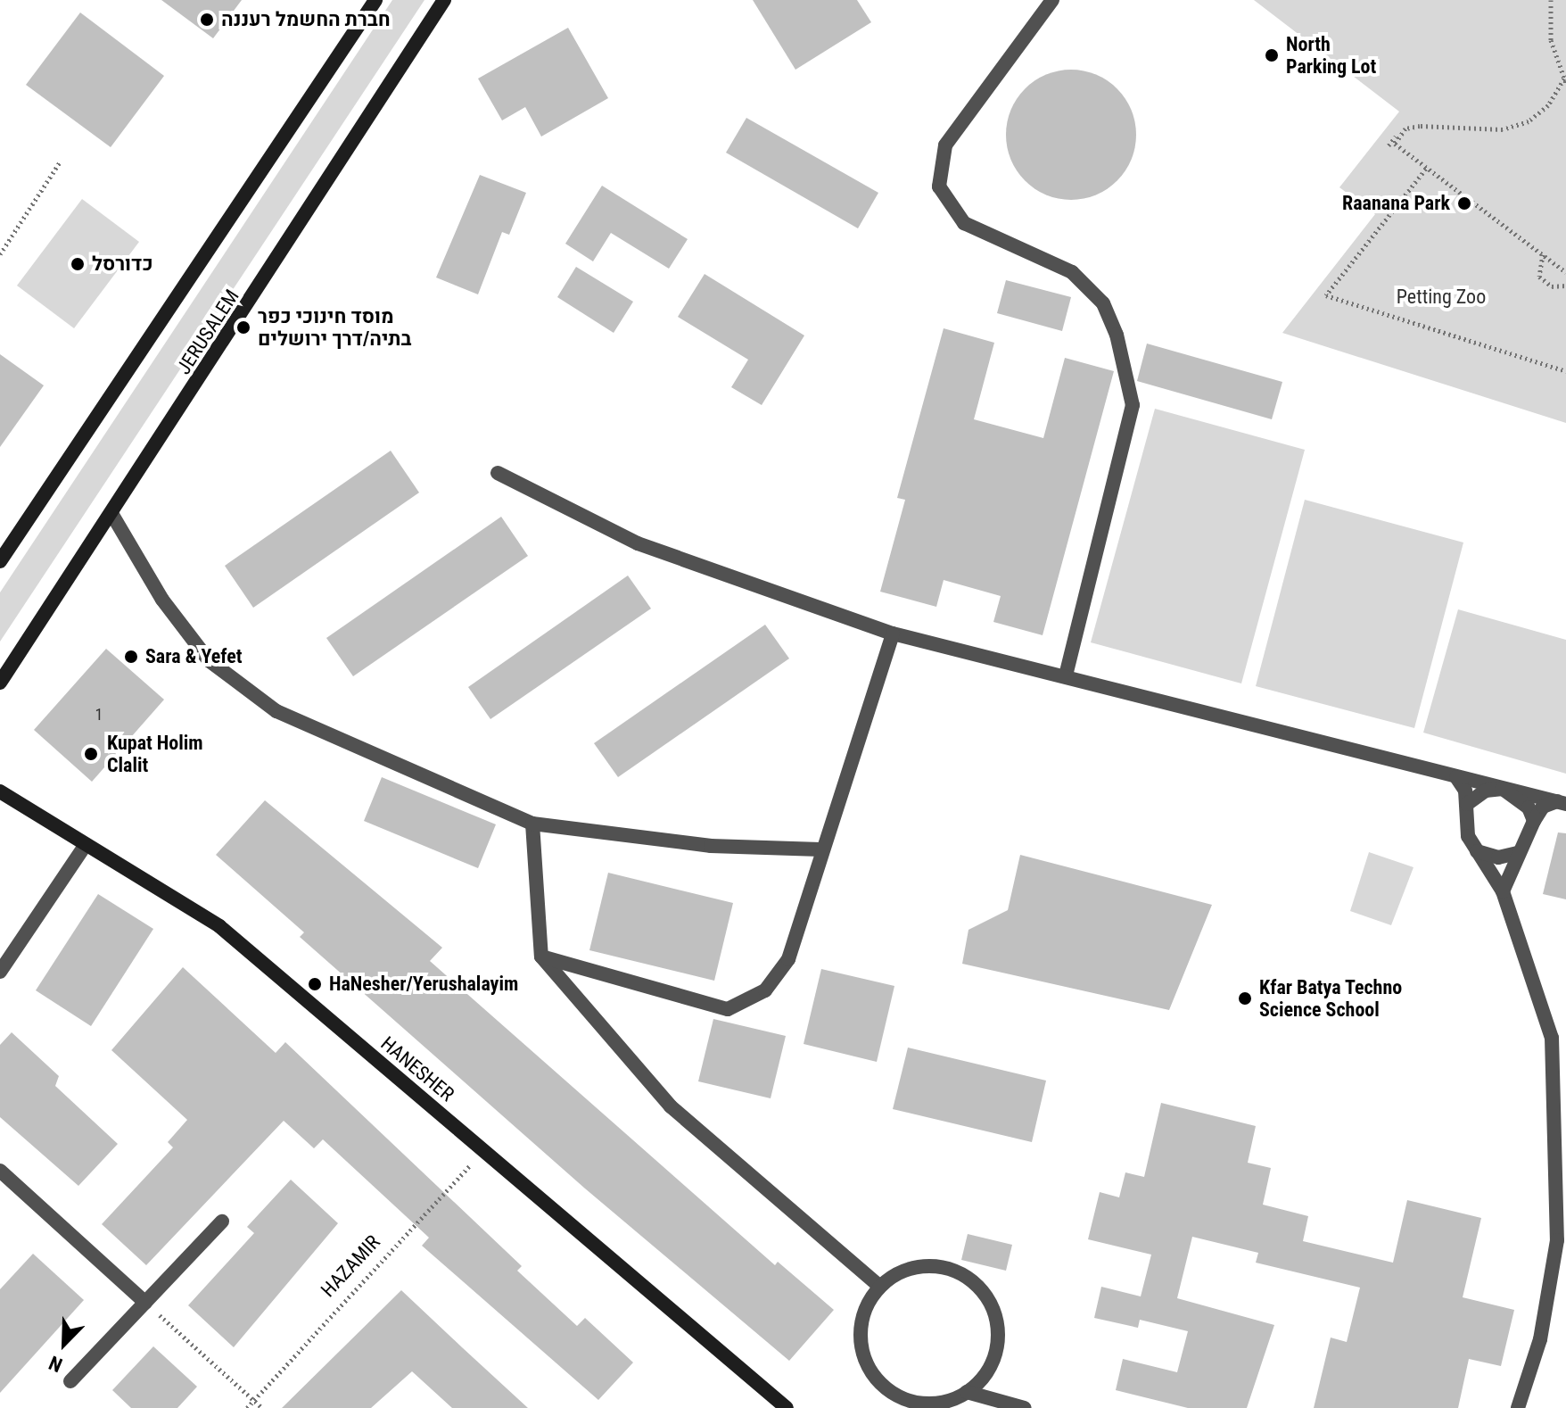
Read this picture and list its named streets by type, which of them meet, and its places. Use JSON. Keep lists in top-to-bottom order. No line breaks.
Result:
{"streets":{"main road":["JERUSALEM","HANESHER"],"path":["HAZAMIR"]},"crossings":[["HANESHER","HAZAMIR"]],"parks":["Petting Zoo"],"places":["חברת החשמל רעננה","North Parking Lot","Raanana Park","כדורסל","מוסד חינוכי כפר בתיה/דרך ירושלים","Sara & Yefet","Kupat Holim Clalit","HaNesher/Yerushalayim","Kfar Batya Techno Science School"],"house_numbers":["1"],"north":"bottom left"}
